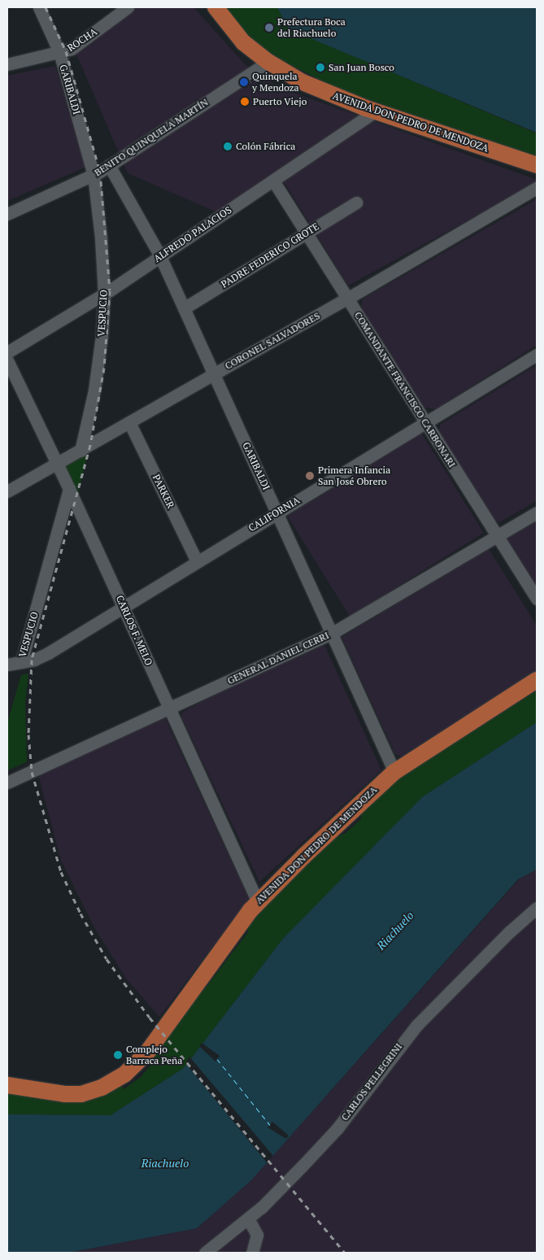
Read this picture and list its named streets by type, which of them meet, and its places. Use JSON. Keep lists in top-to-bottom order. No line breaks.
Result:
{"streets":{"main road":["AVENIDA DON PEDRO DE MENDOZA"],"street":["ROCHA","GARIBALDI","BENITO QUINQUELA MARTÍN","ALFREDO PALACIOS","PADRE FEDERICO GROTE","VESPUCIO","CORONEL SALVADORES","COMANDANTE FRANCISCO CARBONARI","PARKER","CALIFORNIA","CARLOS F. MELO","GENERAL DANIEL CERRI","CARLOS PELLEGRINI"]},"crossings":[["ROCHA","GARIBALDI"],["GARIBALDI","AVENIDA DON PEDRO DE MENDOZA"],["GARIBALDI","BENITO QUINQUELA MARTÍN"],["GARIBALDI","ALFREDO PALACIOS"],["GARIBALDI","PADRE FEDERICO GROTE"],["GARIBALDI","VESPUCIO"],["GARIBALDI","CORONEL SALVADORES"],["GARIBALDI","CALIFORNIA"],["GARIBALDI","GENERAL DANIEL CERRI"],["AVENIDA DON PEDRO DE MENDOZA","BENITO QUINQUELA MARTÍN"],["AVENIDA DON PEDRO DE MENDOZA","ALFREDO PALACIOS"],["AVENIDA DON PEDRO DE MENDOZA","CARLOS F. MELO"],["BENITO QUINQUELA MARTÍN","VESPUCIO"],["ALFREDO PALACIOS","VESPUCIO"],["ALFREDO PALACIOS","COMANDANTE FRANCISCO CARBONARI"],["PADRE FEDERICO GROTE","COMANDANTE FRANCISCO CARBONARI"],["VESPUCIO","CORONEL SALVADORES"],["VESPUCIO","CALIFORNIA"],["VESPUCIO","CARLOS F. MELO"],["CORONEL SALVADORES","COMANDANTE FRANCISCO CARBONARI"],["CORONEL SALVADORES","PARKER"],["CORONEL SALVADORES","CARLOS F. MELO"],["COMANDANTE FRANCISCO CARBONARI","CALIFORNIA"],["COMANDANTE FRANCISCO CARBONARI","GENERAL DANIEL CERRI"],["PARKER","CALIFORNIA"],["CALIFORNIA","CARLOS F. MELO"],["CARLOS F. MELO","GENERAL DANIEL CERRI"]],"water":["Riachuelo"],"places":["Prefectura Boca del Riachuelo","San Juan Bosco","Quinquela y Mendoza","Puerto Viejo","Colón Fábrica","Primera Infancia San José Obrero","Complejo Barraca Peña"]}
